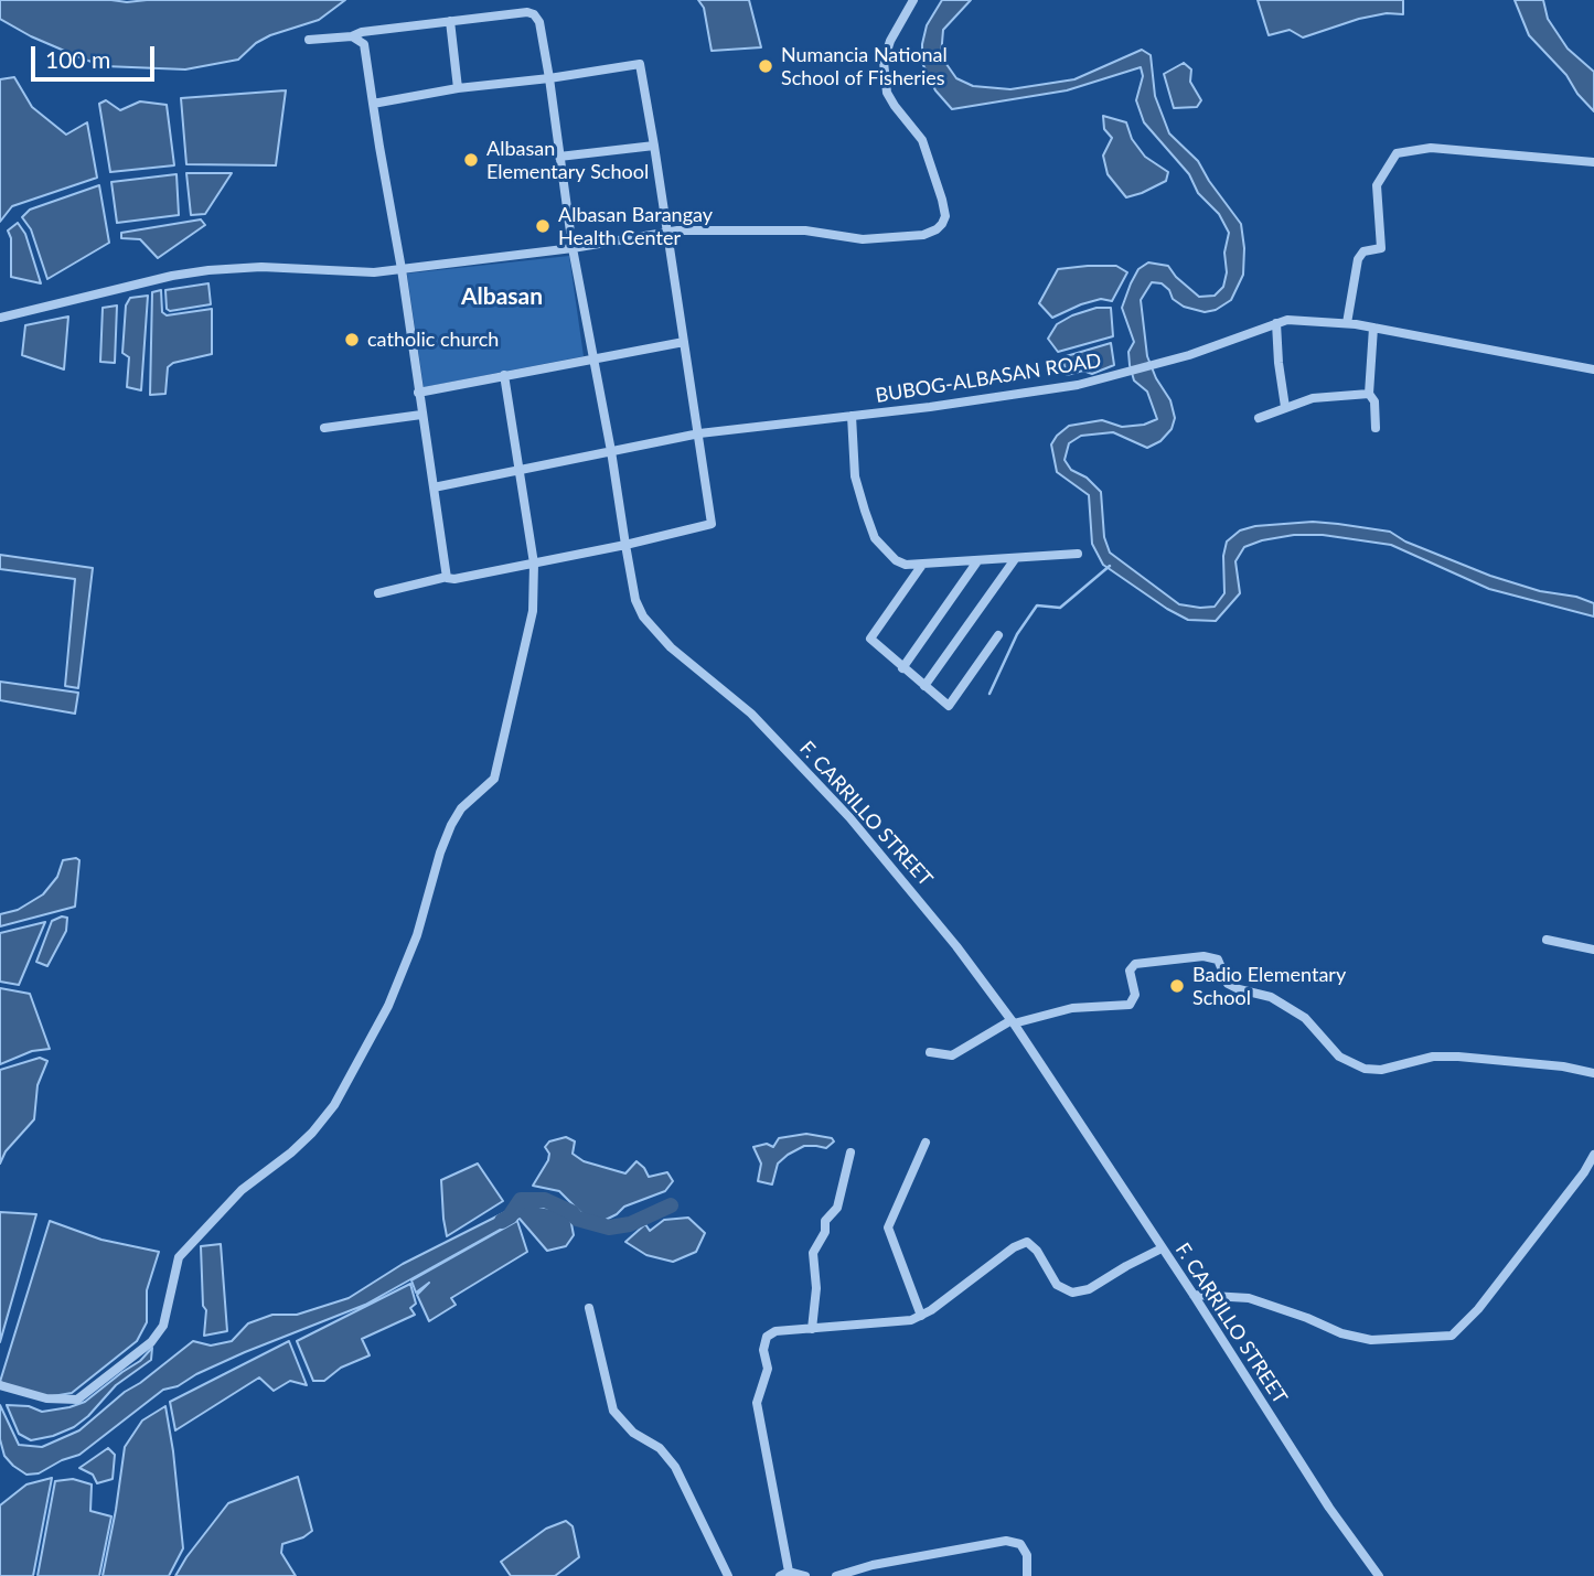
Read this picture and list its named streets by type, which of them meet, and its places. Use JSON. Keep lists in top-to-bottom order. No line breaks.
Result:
{"streets":{"street":["BUBOG-ALBASAN ROAD","F. CARRILLO STREET"]},"crossings":[["BUBOG-ALBASAN ROAD","F. CARRILLO STREET"]],"districts":["Albasan"],"places":["Numancia National School of Fisheries","Albasan Elementary School","Albasan Barangay Health Center","catholic church","Badio Elementary School"],"scale_bar":"100 m"}
